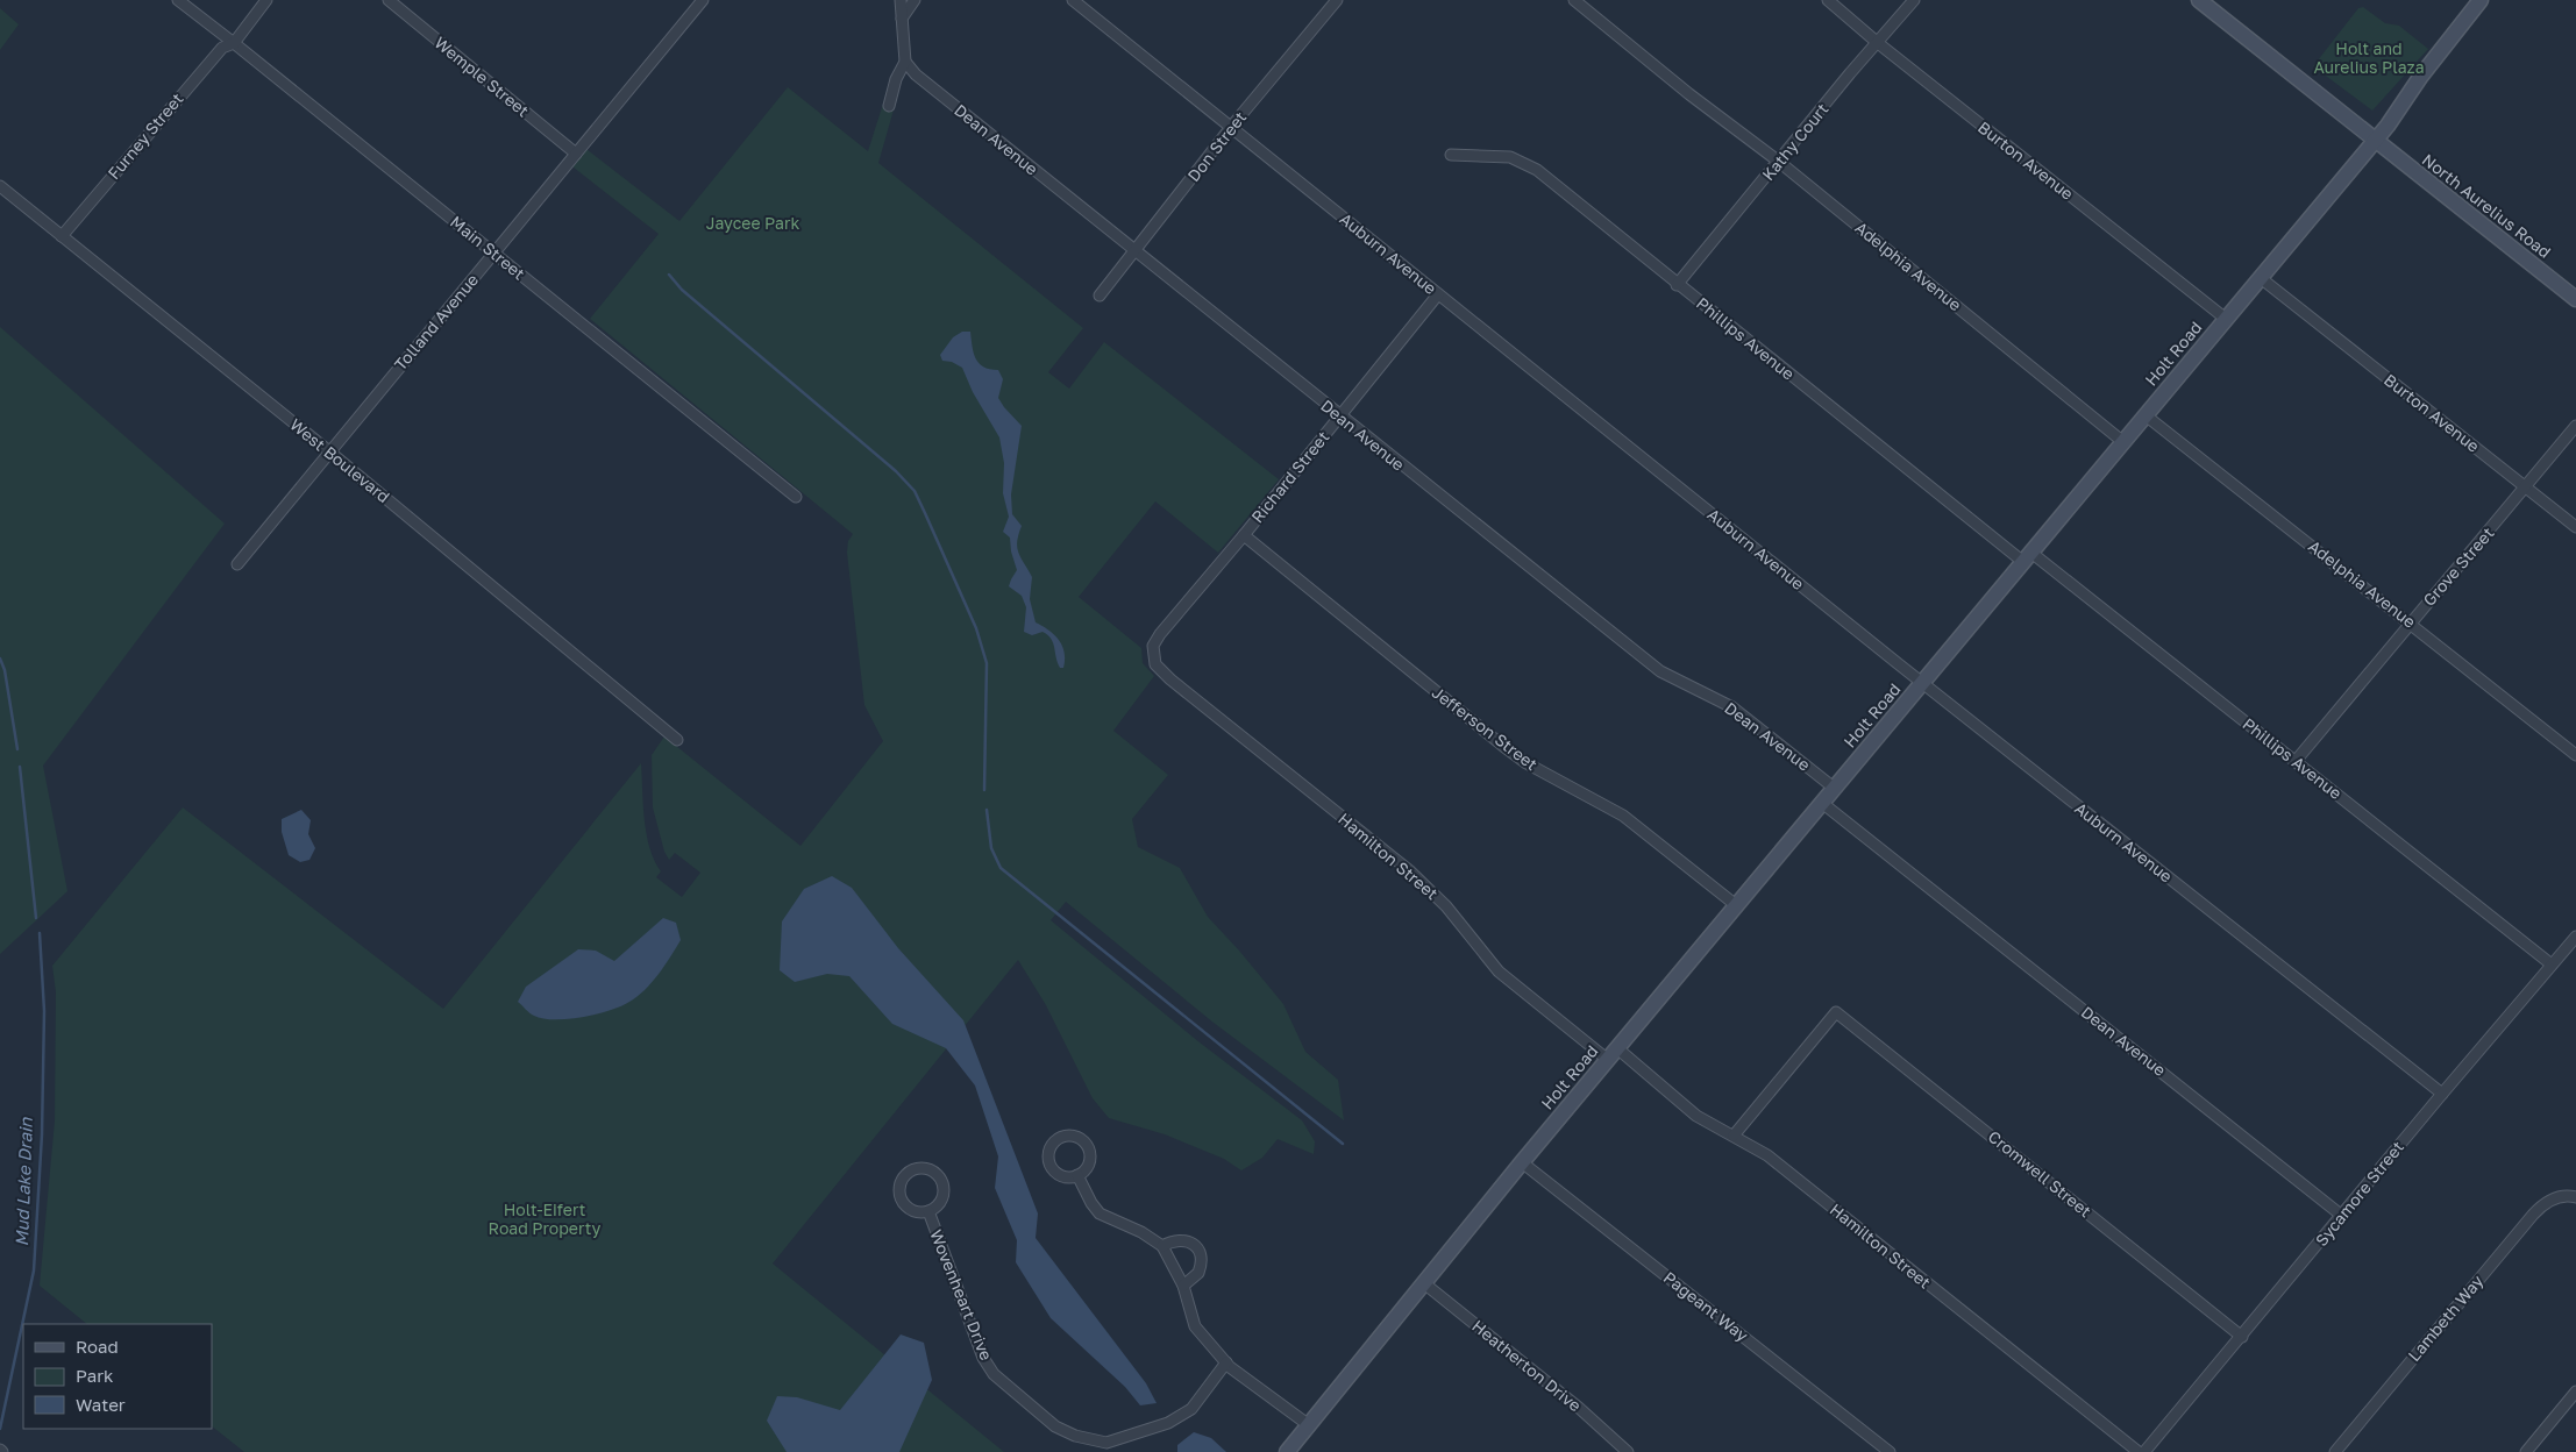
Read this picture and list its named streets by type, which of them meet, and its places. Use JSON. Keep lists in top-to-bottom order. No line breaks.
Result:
{"streets":{"main road":["North Aurelius Road","Holt Road"],"street":["Wemple Street","Furney Street","Dean Avenue","Kathy Court","Don Street","Burton Avenue","Main Street","Auburn Avenue","Adelphia Avenue","Tolland Avenue","Phillips Avenue","West Boulevard","Richard Street","Grove Street","Jefferson Street","Hamilton Street","Cromwell Street","Sycamore Street","Wovenheart Drive","Pageant Way","Lambeth Way","Heatherton Drive"]},"crossings":[["Wemple Street","Tolland Avenue"],["Furney Street","Main Street"],["Furney Street","West Boulevard"],["Dean Avenue","Don Street"],["Dean Avenue","Holt Road"],["Dean Avenue","Richard Street"],["Dean Avenue","Sycamore Street"],["Kathy Court","Burton Avenue"],["Kathy Court","Adelphia Avenue"],["Kathy Court","Phillips Avenue"],["Don Street","Auburn Avenue"],["Burton Avenue","Holt Road"],["Burton Avenue","Grove Street"],["North Aurelius Road","Holt Road"],["Main Street","Tolland Avenue"],["Auburn Avenue","Holt Road"],["Auburn Avenue","Richard Street"],["Auburn Avenue","Sycamore Street"],["Adelphia Avenue","Holt Road"],["Adelphia Avenue","Grove Street"],["Tolland Avenue","West Boulevard"],["Phillips Avenue","Holt Road"],["Phillips Avenue","Grove Street"],["Phillips Avenue","Sycamore Street"],["Holt Road","Jefferson Street"],["Holt Road","Hamilton Street"],["Holt Road","Pageant Way"],["Holt Road","Heatherton Drive"],["Richard Street","Jefferson Street"],["Richard Street","Hamilton Street"],["Hamilton Street","Cromwell Street"],["Cromwell Street","Sycamore Street"]],"water":["Mud Lake Drain"],"parks":["Holt and Aurelius Plaza","Jaycee Park","Holt-Eifert Road Property"],"legend":["Road","Park","Water"]}
